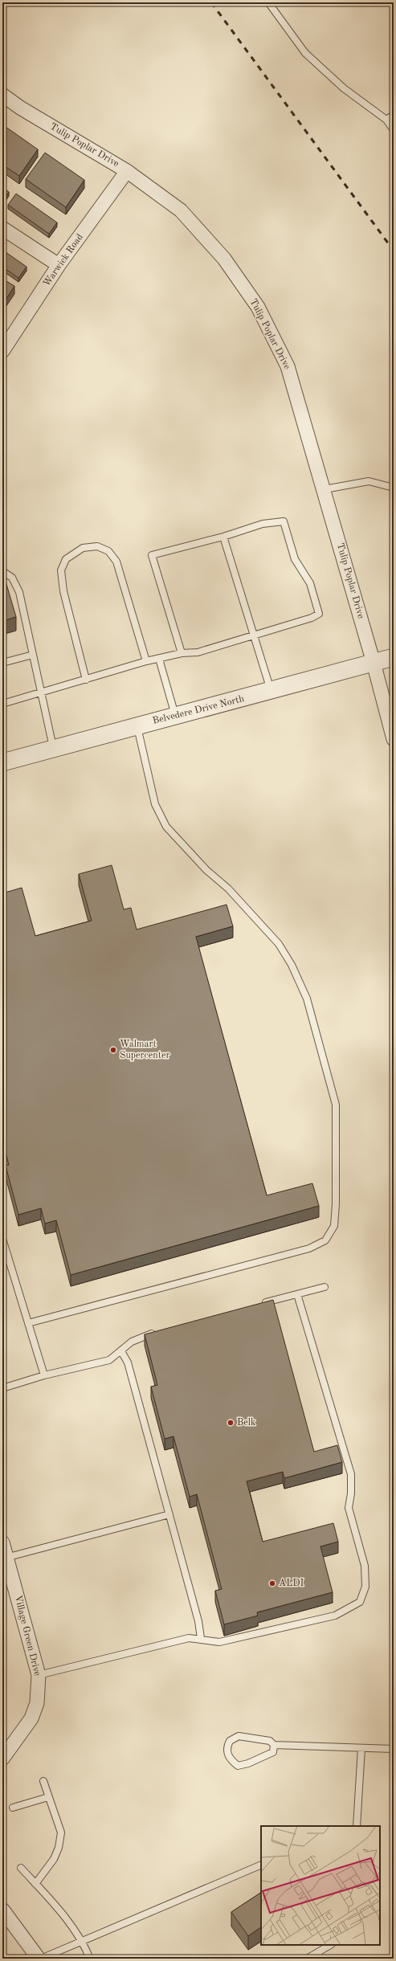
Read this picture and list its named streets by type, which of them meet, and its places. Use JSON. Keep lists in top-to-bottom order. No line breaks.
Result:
{"streets":{"street":["Tulip Poplar Drive","Warwick Road","Belvedere Drive North","Village Green Drive"]},"crossings":[["Tulip Poplar Drive","Warwick Road"],["Tulip Poplar Drive","Belvedere Drive North"]],"places":["Walmart Supercenter","Belk","ALDI"]}
